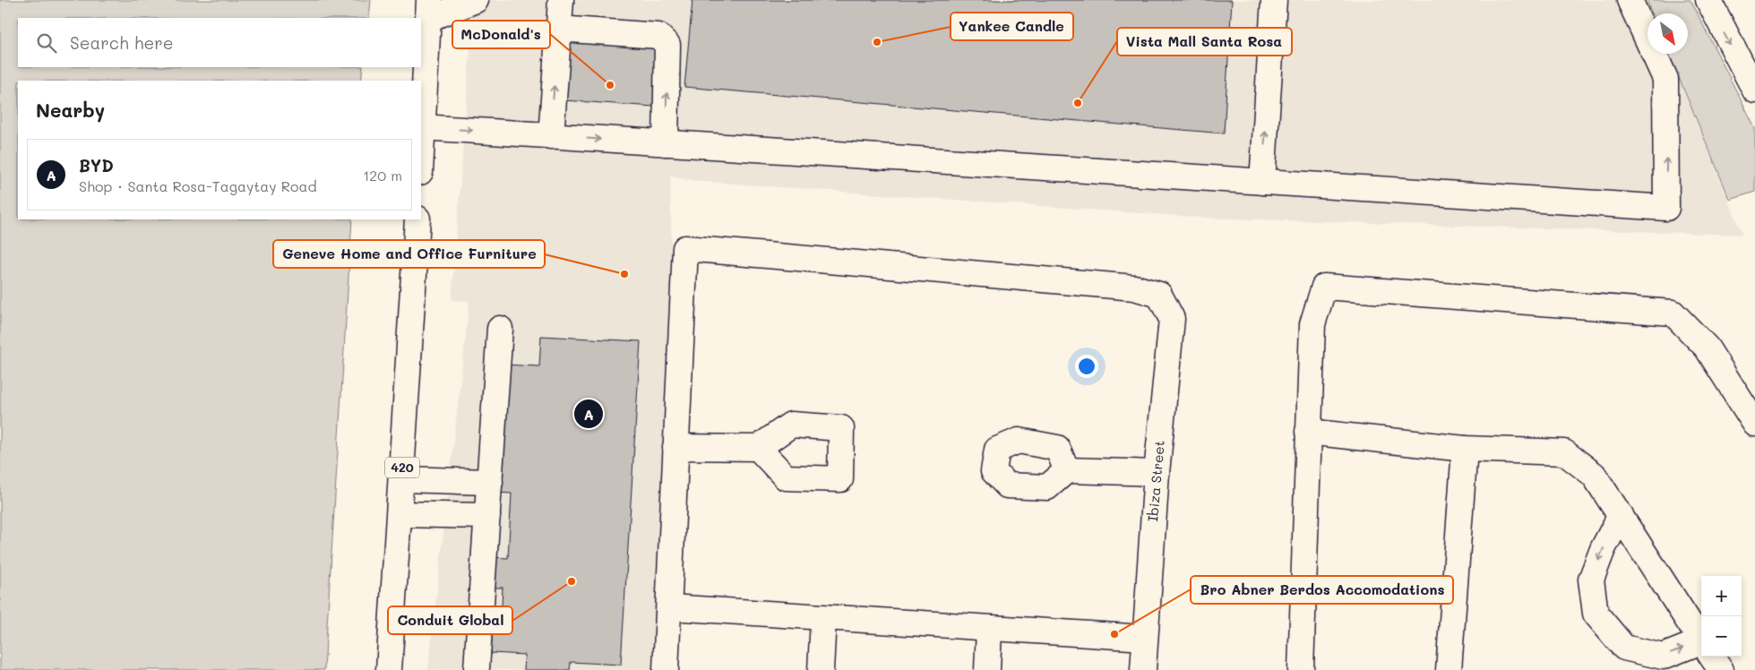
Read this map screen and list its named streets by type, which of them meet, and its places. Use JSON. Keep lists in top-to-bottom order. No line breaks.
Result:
{"streets":{"street":["420","Ibiza Street"]},"places":["Yankee Candle","McDonald's","Vista Mall Santa Rosa","Geneve Home and Office Furniture","Conduit Global","Bro Abner Berdos Accomodations"],"north":"bottom right","page":{"search":"Search here","heading":"Nearby","list":[{"mark":"A","name":"BYD","note":"Shop · Santa Rosa-Tagaytay Road","value":"120 m"}],"pins":"A","map_buttons":["+","−"]}}
